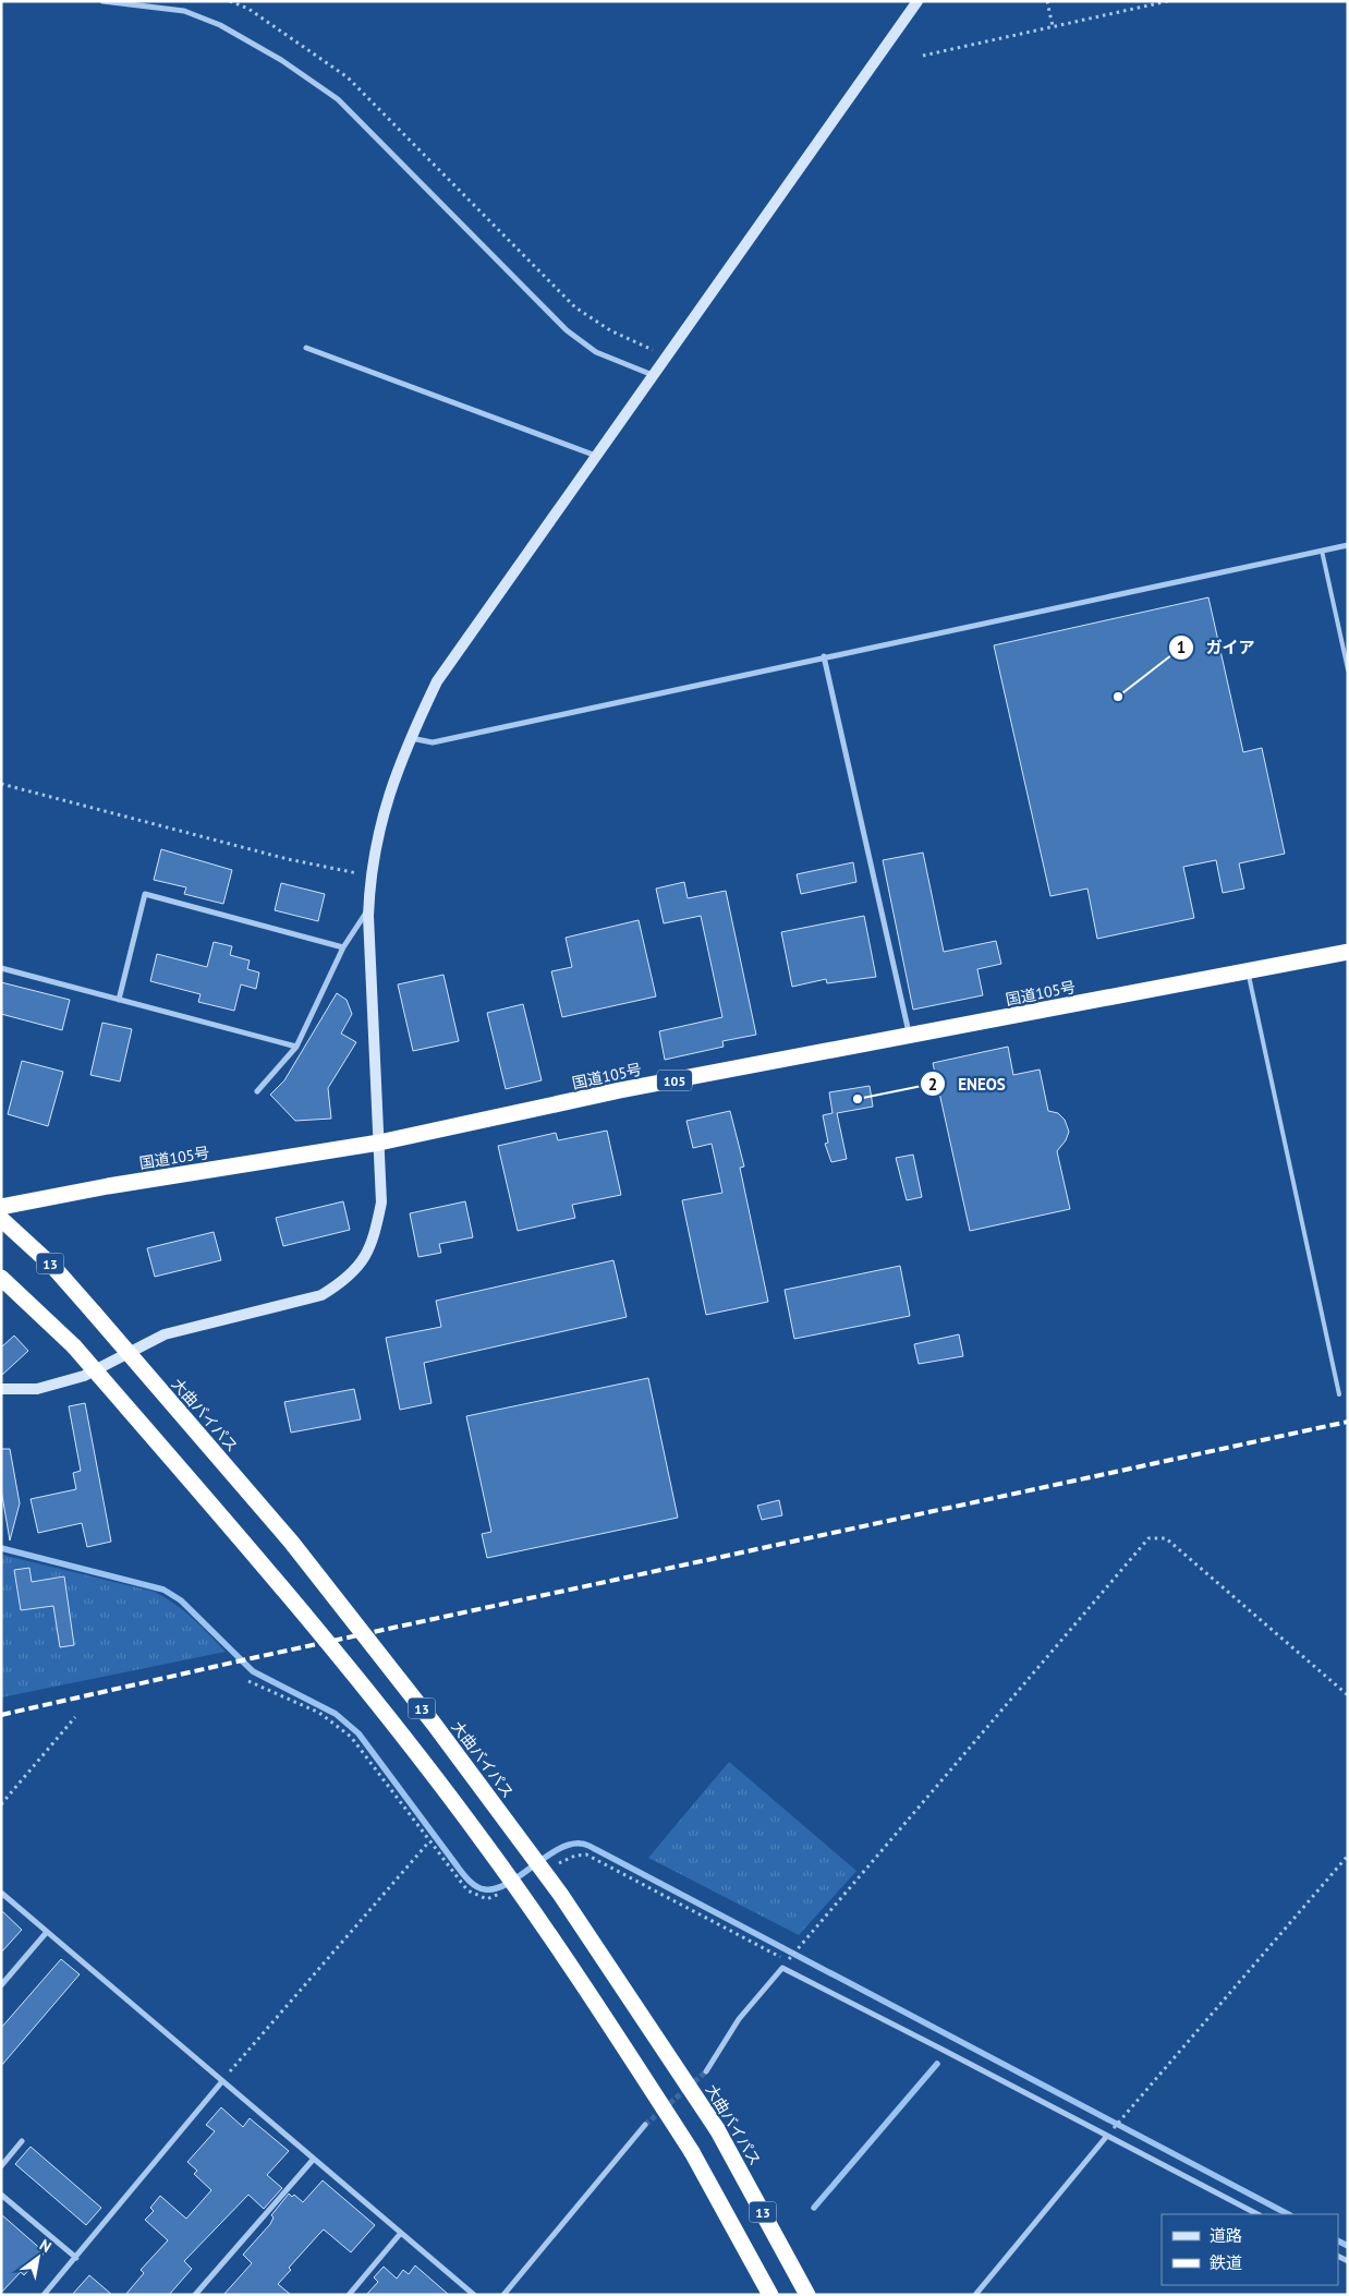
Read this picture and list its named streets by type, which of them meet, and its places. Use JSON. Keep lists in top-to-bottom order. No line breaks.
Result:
{"streets":{"highway":["国道105号","105","13","大曲バイパス"]},"places":["ガイア","ENEOS"],"legend":["道路","鉄道"],"north":"top right"}
